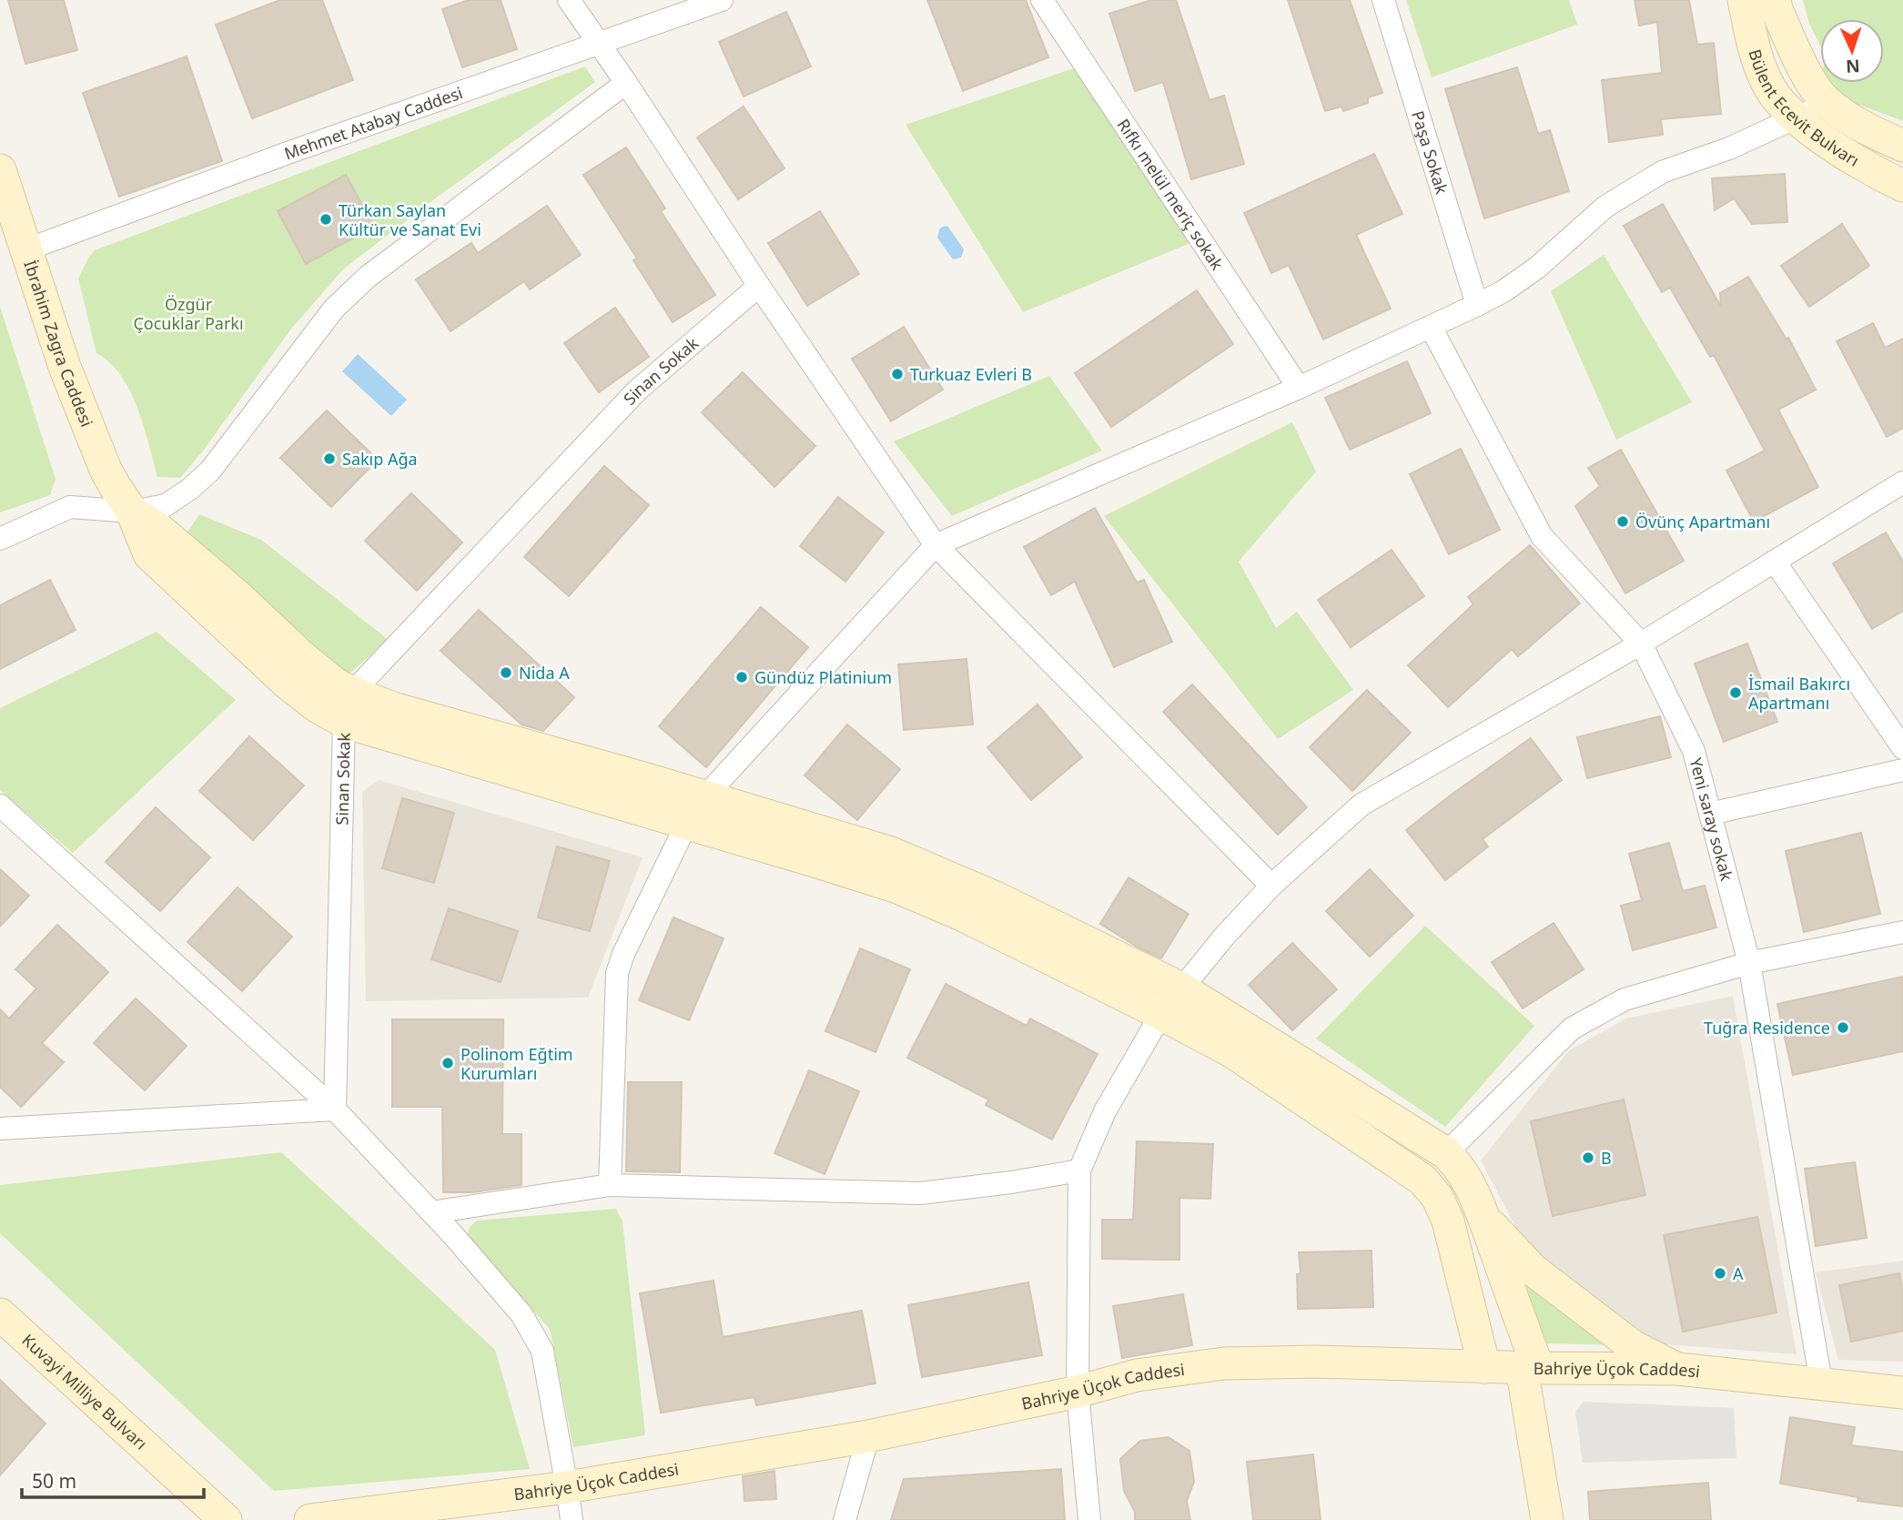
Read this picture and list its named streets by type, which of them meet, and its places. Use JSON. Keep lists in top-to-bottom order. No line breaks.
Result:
{"streets":{"main road":["Bülent Ecevit Bulvarı","İbrahim Zagra Caddesi","Bahriye Üçok Caddesi","Kuvayi Milliye Bulvarı"],"street":["Mehmet Atabay Caddesi","Paşa Sokak","Rıfkı melül meriç sokak","Sinan Sokak","Yeni saray sokak"]},"crossings":[["Mehmet Atabay Caddesi","İbrahim Zagra Caddesi"],["İbrahim Zagra Caddesi","Sinan Sokak"],["Yeni saray sokak","Bahriye Üçok Caddesi"]],"parks":["Özgür Çocuklar Parkı"],"places":["Türkan Saylan Kültür ve Sanat Evi","Turkuaz Evleri B","Sakıp Ağa","Övünç Apartmanı","Nida A","Gündüz Platinium","İsmail Bakırcı Apartmanı","Tuğra Residence","Polinom Eğtim Kurumları","B","A"],"scale_bar":"50 m","north":"bottom"}
